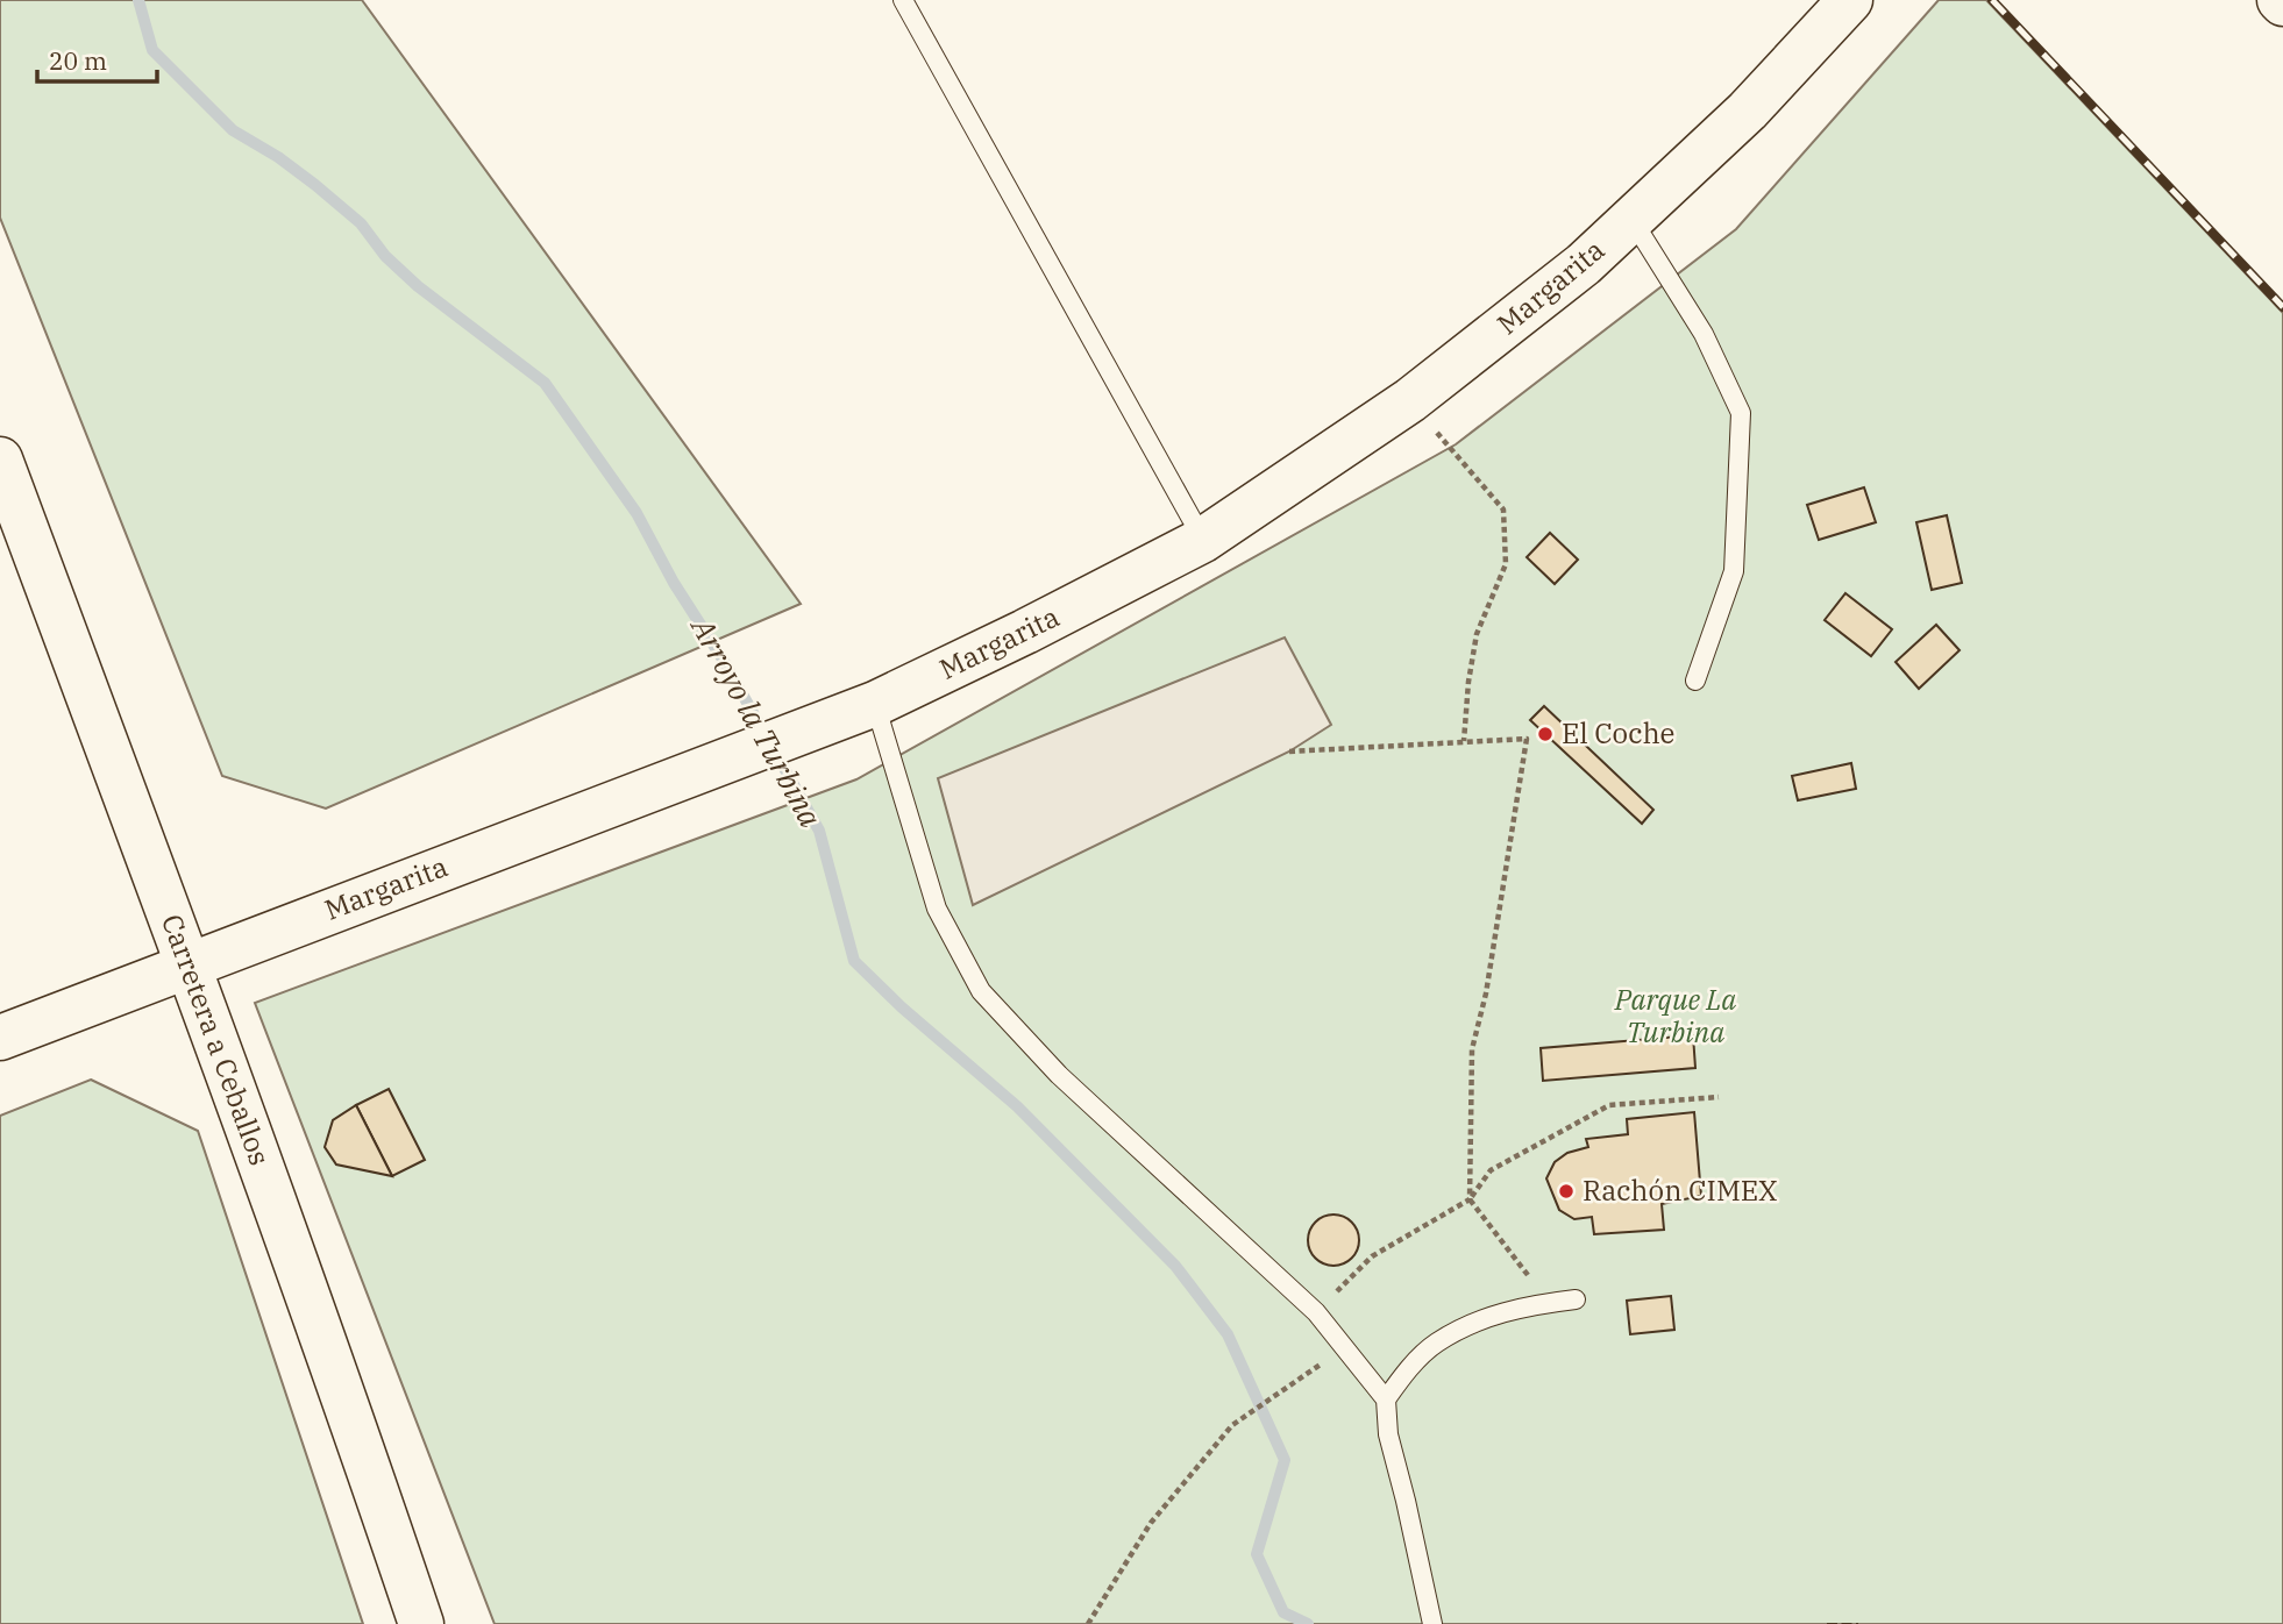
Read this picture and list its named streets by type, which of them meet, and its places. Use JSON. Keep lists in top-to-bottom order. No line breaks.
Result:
{"streets":{"main road":["Margarita","Carretera a Ceballos"]},"crossings":[["Margarita","Carretera a Ceballos"]],"water":["Arroyo la Turbina"],"parks":["Parque La Turbina"],"places":["El Coche","Rachón CIMEX"],"scale_bar":"20 m"}
